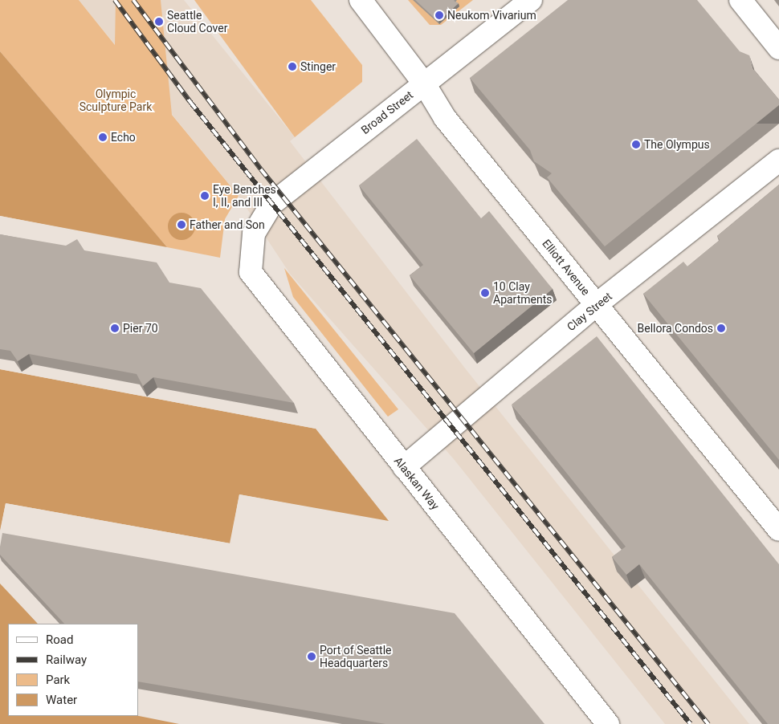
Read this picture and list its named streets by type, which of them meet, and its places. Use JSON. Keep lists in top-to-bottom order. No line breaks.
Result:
{"streets":{"main road":["Broad Street","Elliott Avenue","Clay Street","Alaskan Way"]},"crossings":[["Broad Street","Elliott Avenue"],["Broad Street","Alaskan Way"],["Elliott Avenue","Clay Street"],["Clay Street","Alaskan Way"]],"parks":["Olympic Sculpture Park"],"places":["Neukom Vivarium","Seattle Cloud Cover","Stinger","Echo","The Olympus","Eye Benches I, II, and III","Father and Son","10 Clay Apartments","Pier 70","Bellora Condos","Port of Seattle Headquarters"],"legend":["Road","Railway","Park","Water"]}
